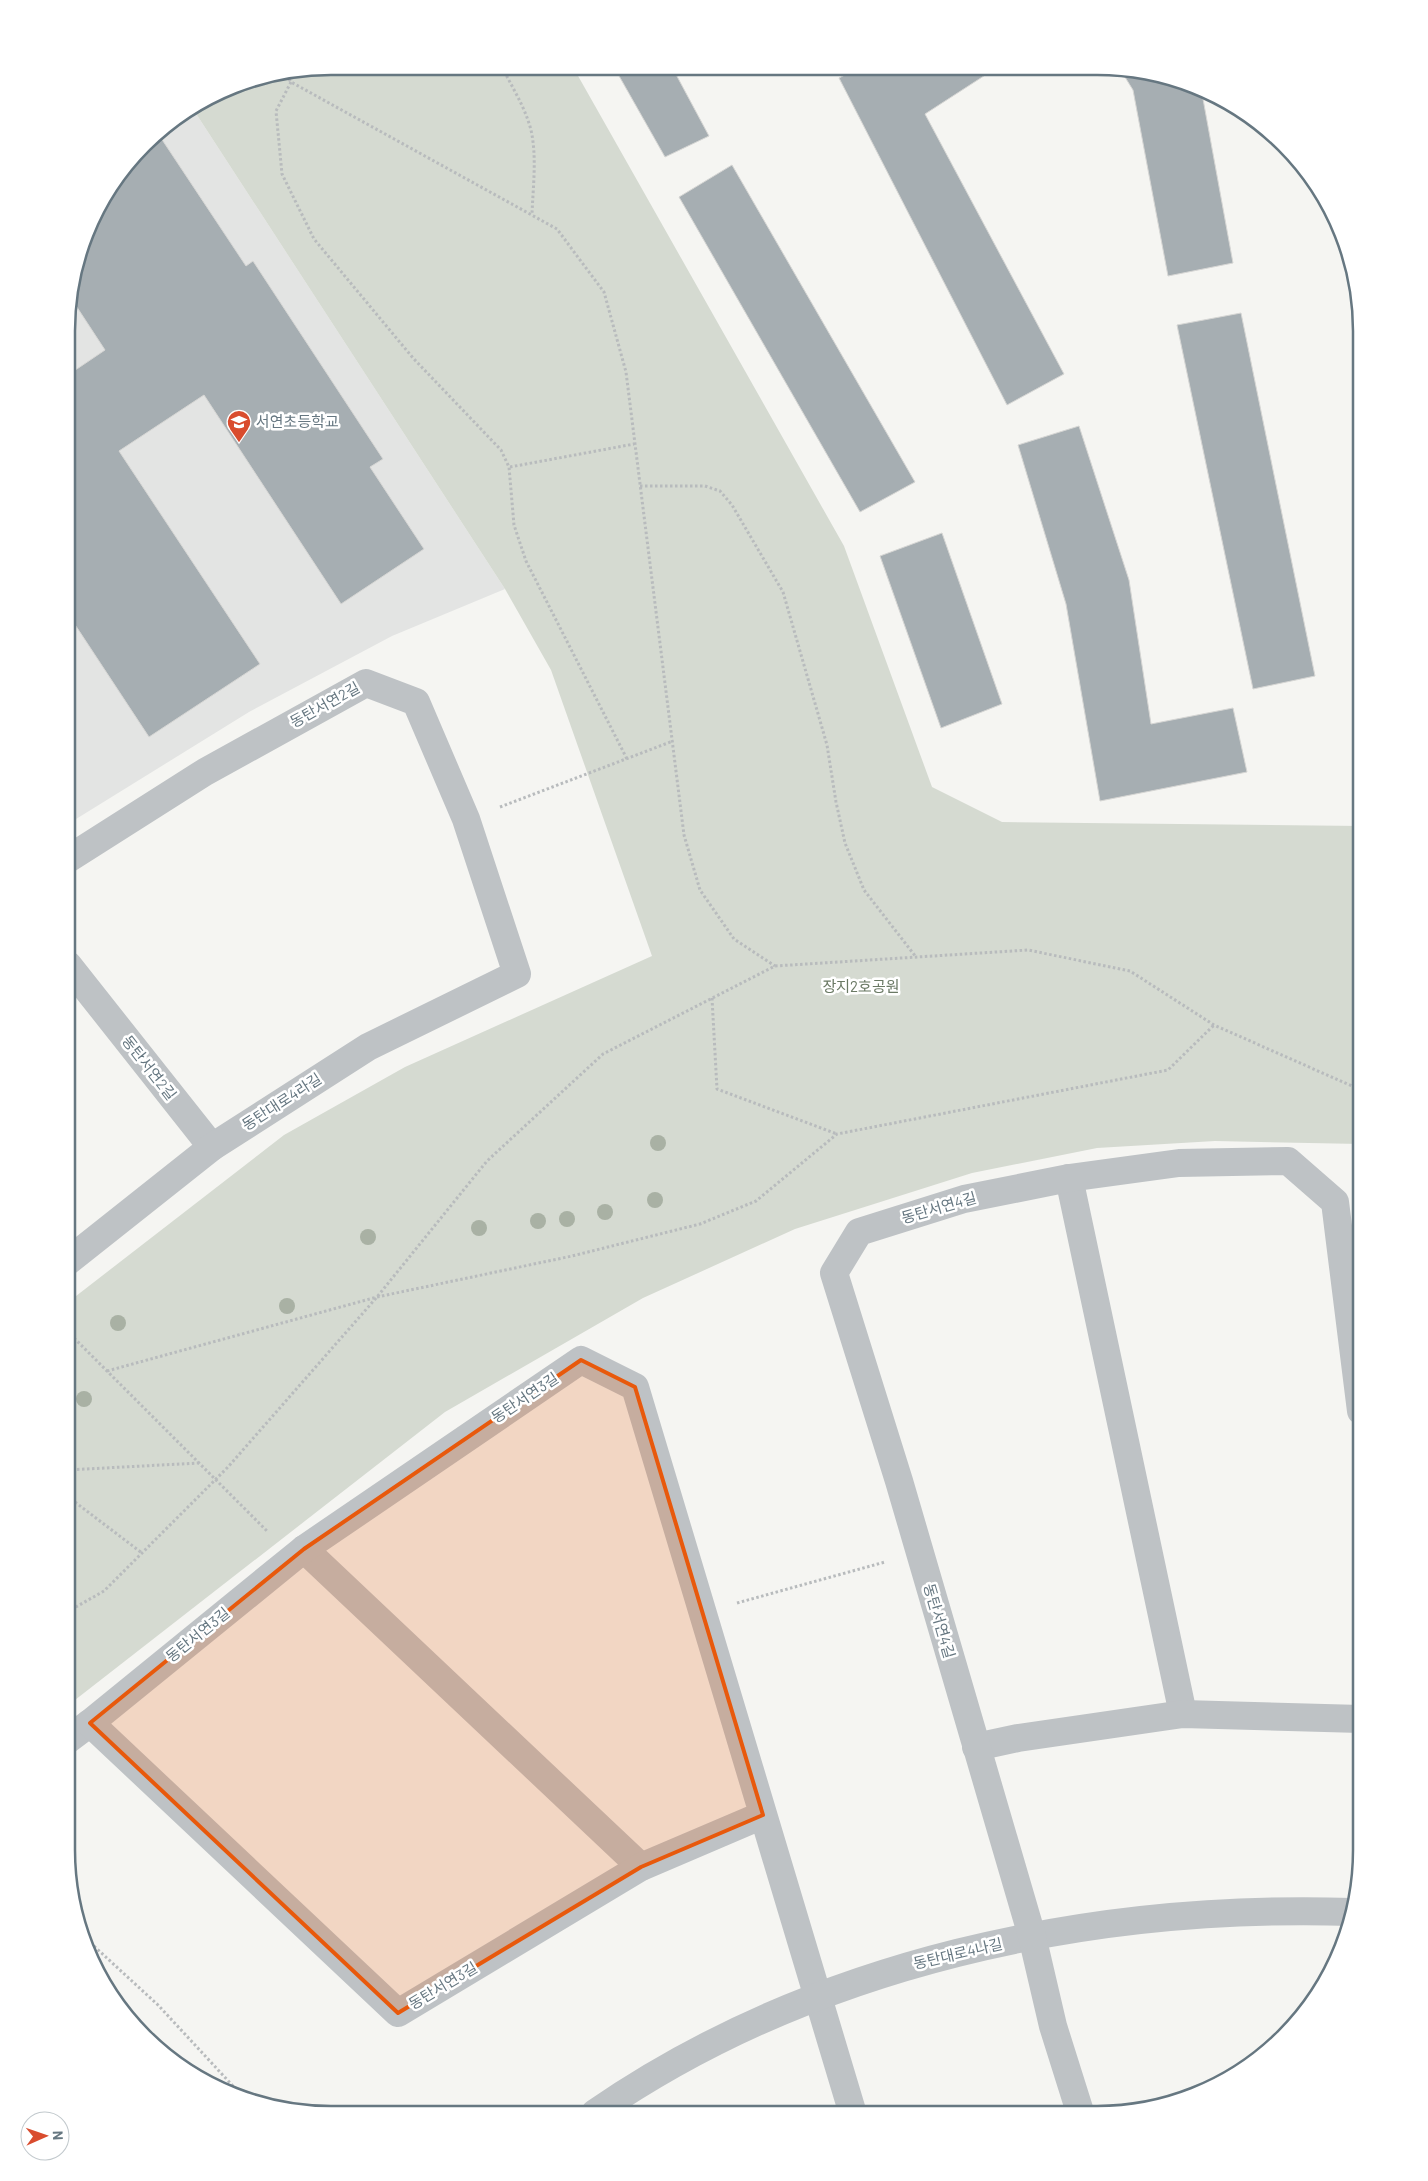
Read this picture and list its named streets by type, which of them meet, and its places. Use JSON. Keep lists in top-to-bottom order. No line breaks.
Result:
{"streets":{"street":["동탄서연2길","동탄대로4라길","동탄서연4길","동탄서연3길","동탄대로4나길"]},"crossings":[["동탄서연2길","동탄대로4라길"],["동탄서연4길","동탄대로4나길"],["동탄서연3길","동탄대로4나길"]],"parks":["장지2호공원"],"places":{"school or university":["서연초등학교"]},"north":"right"}
